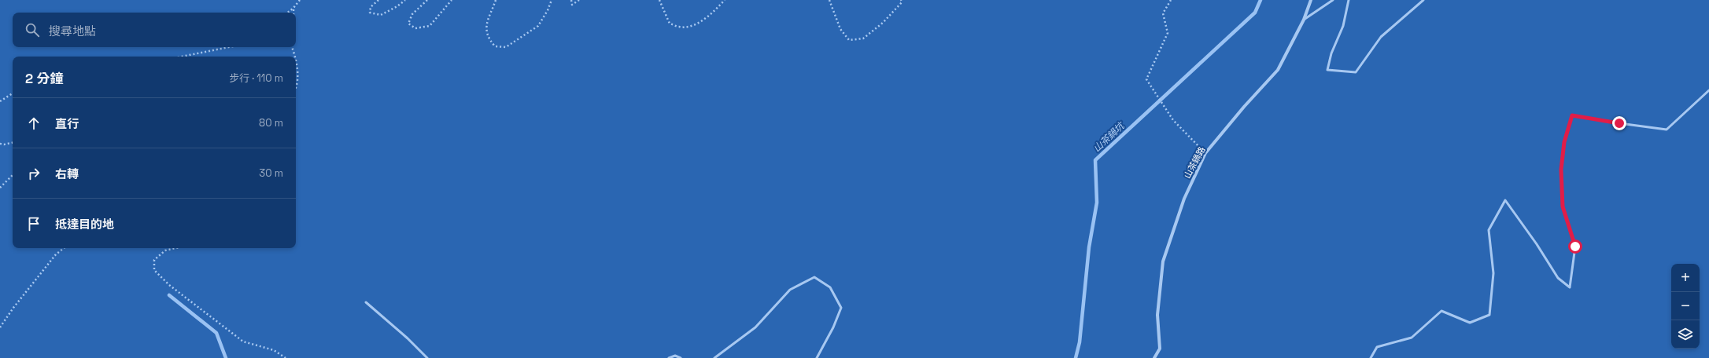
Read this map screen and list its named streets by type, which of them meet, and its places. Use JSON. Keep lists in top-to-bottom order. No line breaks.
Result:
{"streets":{"street":["山茶鍋路"]},"water":["山茶鍋坑"],"page":{"search":"搜尋地點","heading":["2 分鐘","步行 · 110 m"],"list":[["直行","80 m"],["右轉","30 m"],"抵達目的地"],"map_buttons":["+","−"]}}
